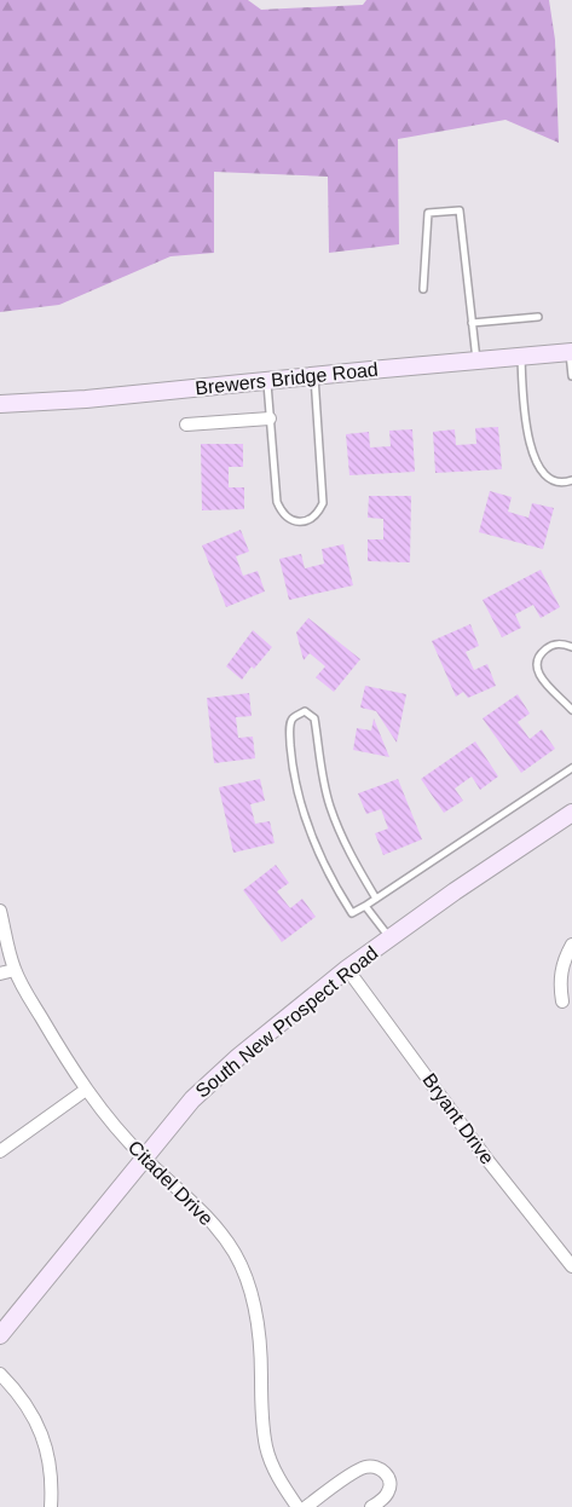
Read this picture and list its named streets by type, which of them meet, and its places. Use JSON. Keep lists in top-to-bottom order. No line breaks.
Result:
{"streets":{"main road":["Brewers Bridge Road","South New Prospect Road"],"street":["Bryant Drive","Citadel Drive"]},"crossings":[["South New Prospect Road","Bryant Drive"],["South New Prospect Road","Citadel Drive"]]}
